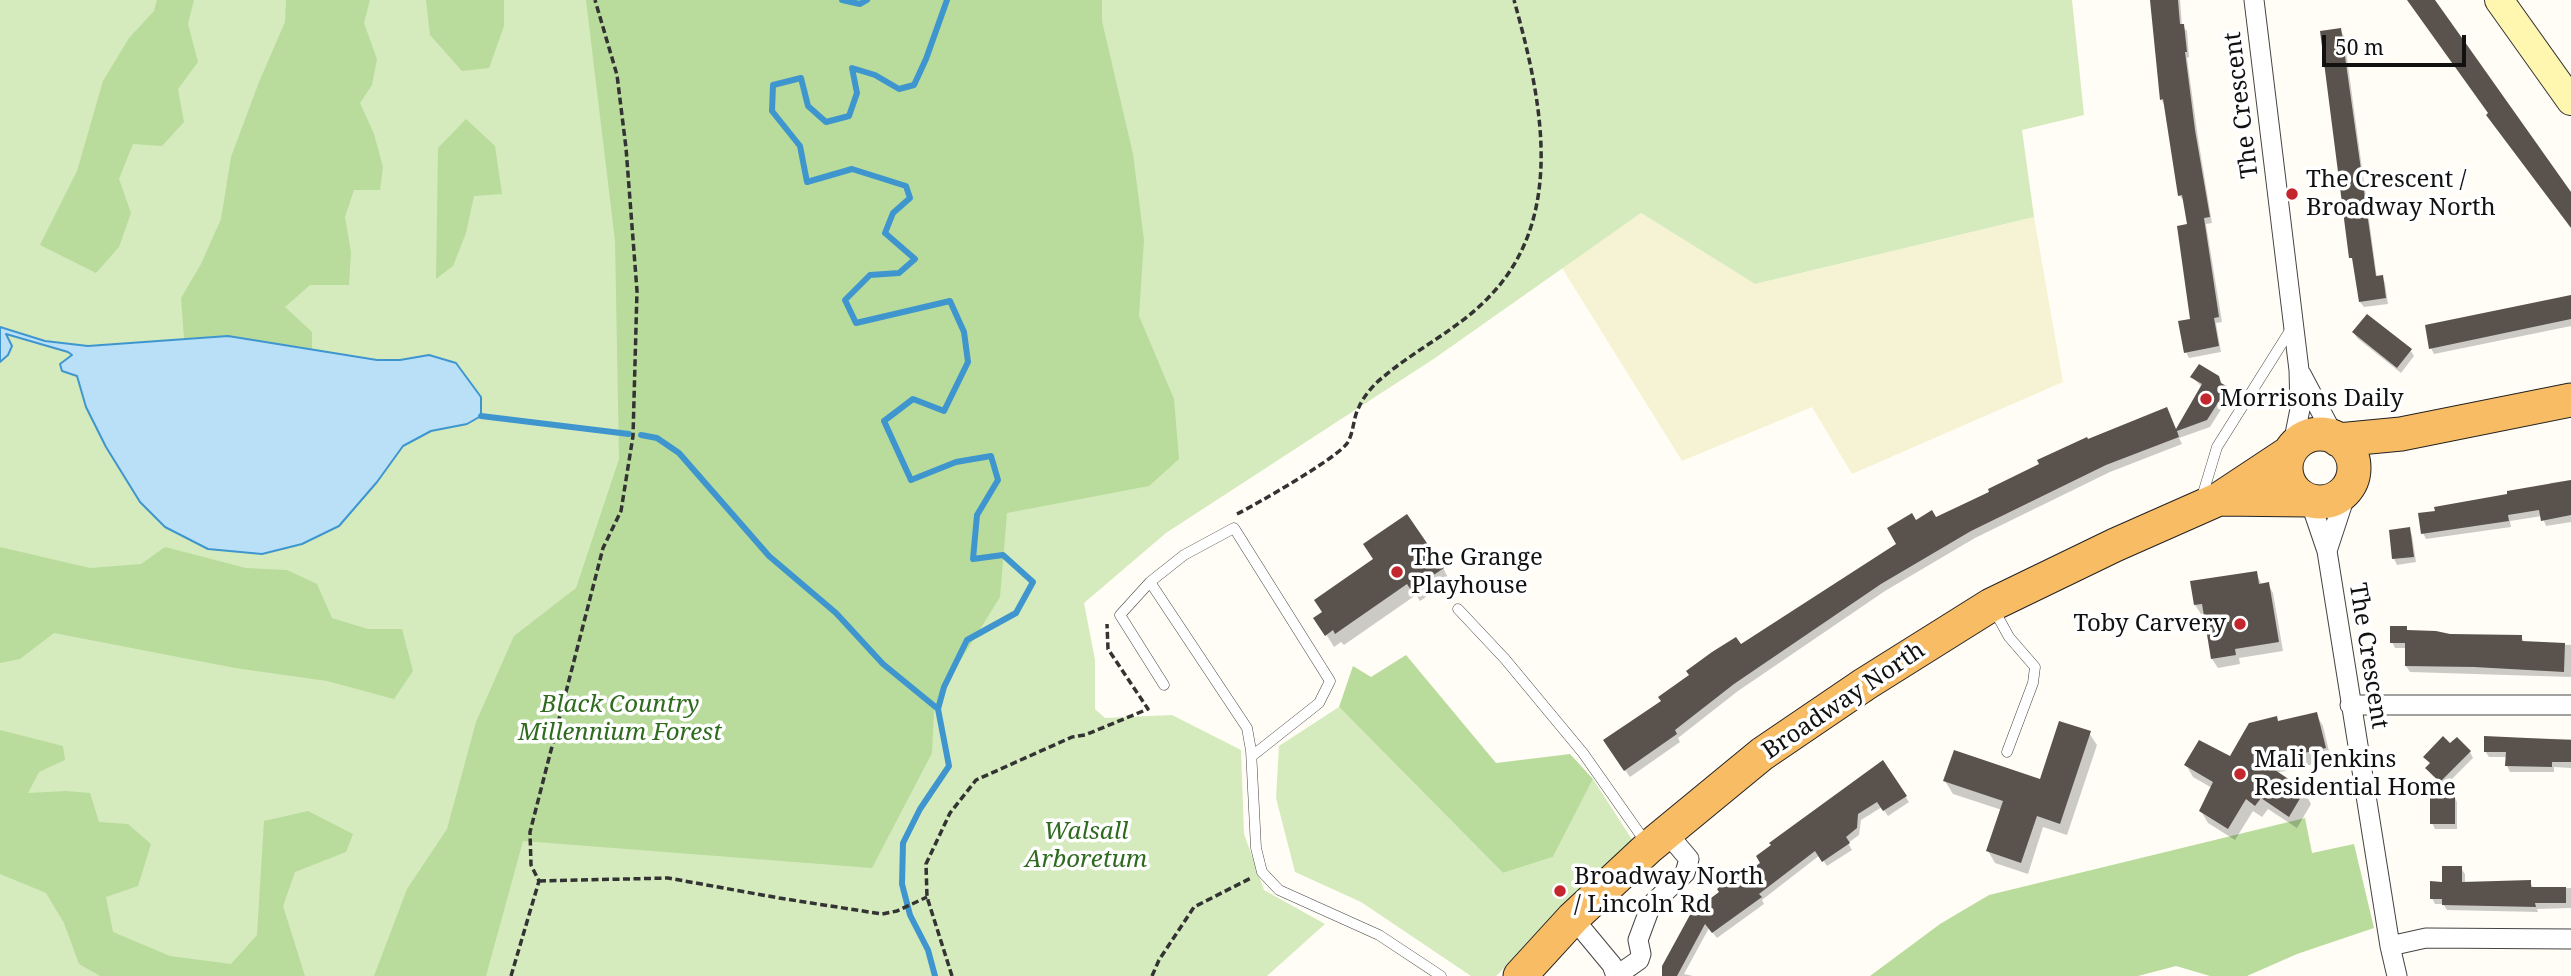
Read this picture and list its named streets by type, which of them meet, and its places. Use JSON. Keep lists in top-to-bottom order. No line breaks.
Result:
{"streets":{"highway":["Broadway North"],"street":["The Crescent"]},"crossings":[["The Crescent","Broadway North"]],"parks":["Black Country Millennium Forest","Walsall Arboretum"],"places":["The Crescent / Broadway North","Morrisons Daily","The Grange Playhouse","Toby Carvery","Mali Jenkins Residential Home","Broadway North / Lincoln Rd"],"scale_bar":"50 m"}
